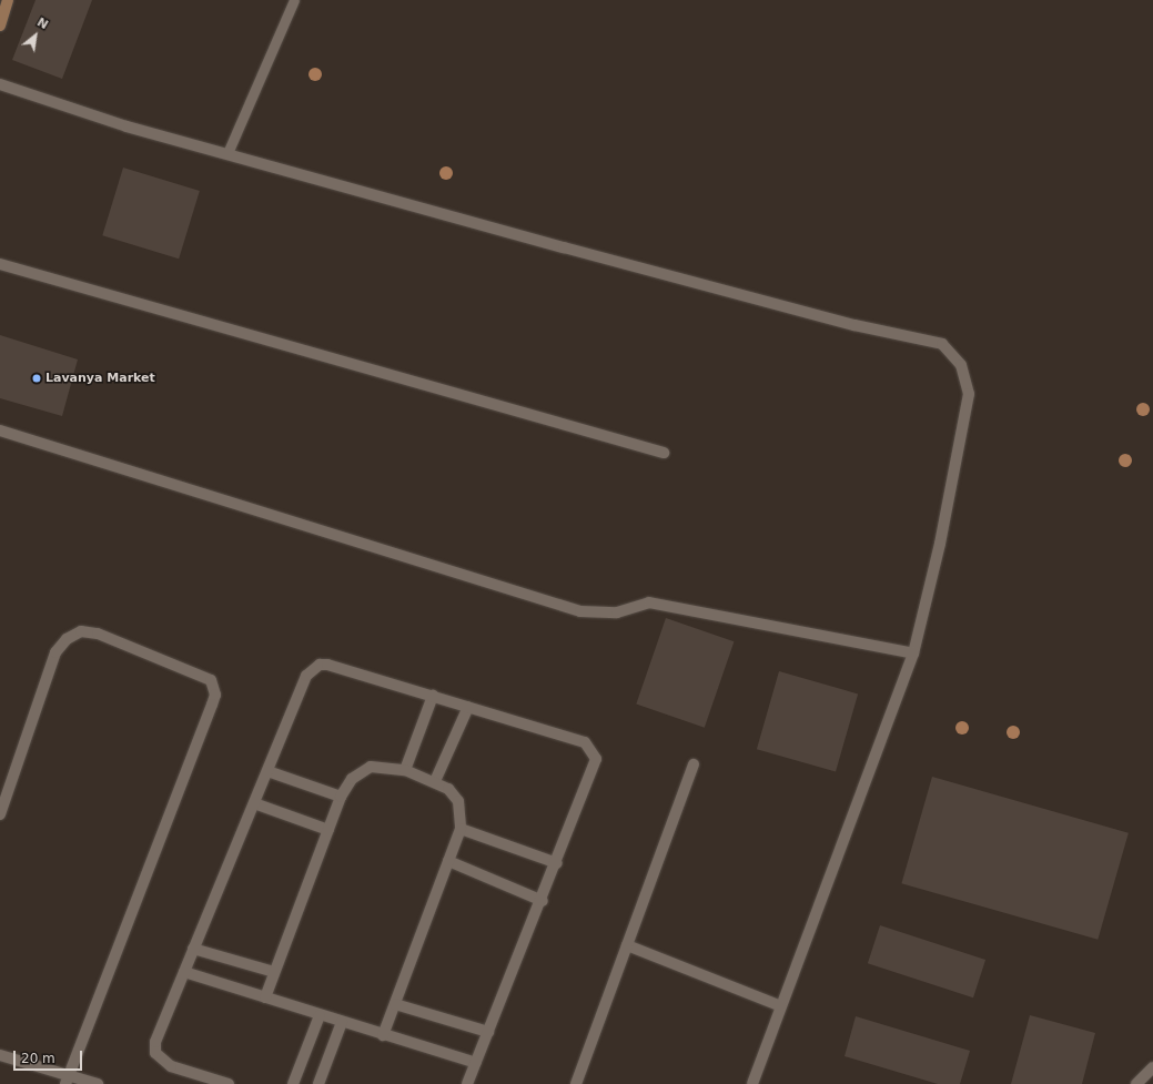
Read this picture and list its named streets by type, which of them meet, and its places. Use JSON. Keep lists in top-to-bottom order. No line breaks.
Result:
{"places":["Lavanya Market"],"scale_bar":"20 m","north":"top right"}
